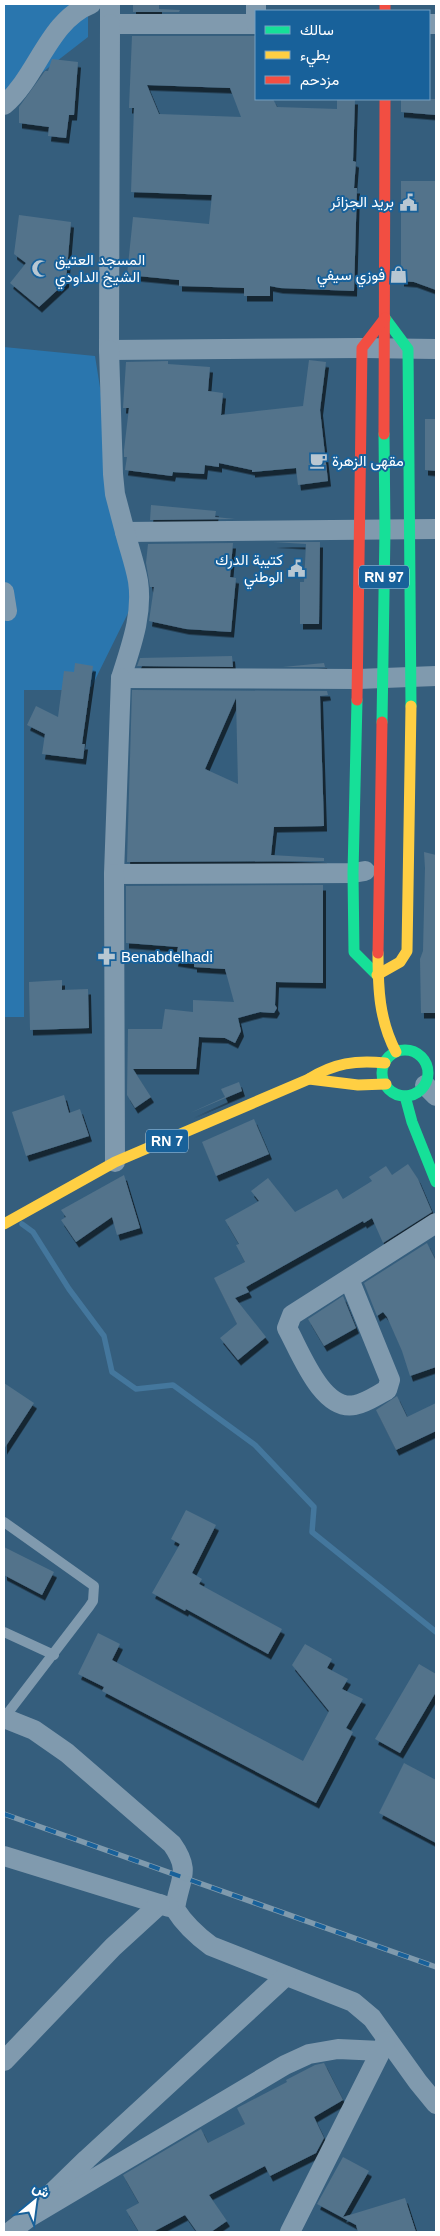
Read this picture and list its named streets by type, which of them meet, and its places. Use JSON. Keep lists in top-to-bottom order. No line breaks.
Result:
{"streets":{"main road":["RN 97","RN 7"]},"crossings":[["RN 97","RN 7"]],"places":{"public building":["بريد الجزائر","كتيبة الدرك الوطني"],"mosque":["المسجد العتيق الشيخ الداودي"],"shop":["فوزي سيفي"],"cafe":["مقهى الزهرة"],"pharmacy":["Benabdelhadi"]},"legend":["سالك","بطيء","مزدحم"],"north":"top right"}
